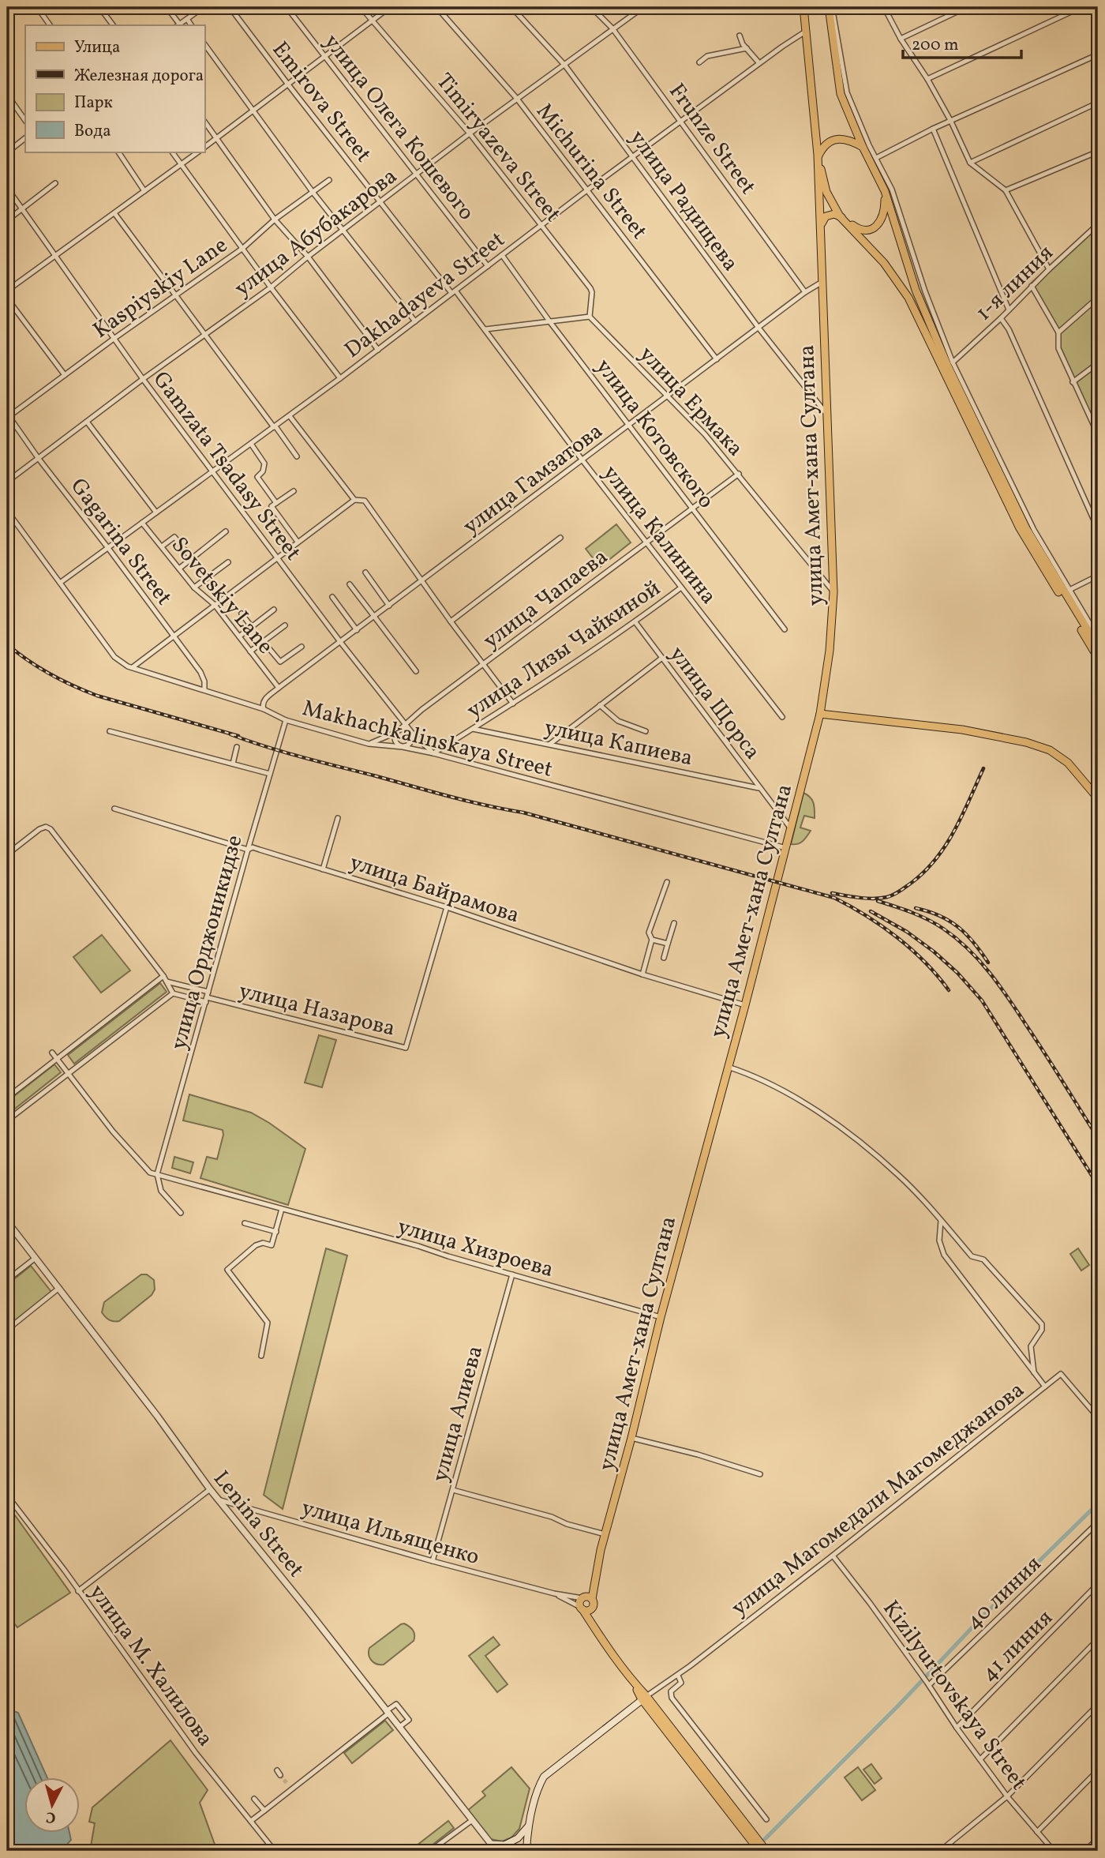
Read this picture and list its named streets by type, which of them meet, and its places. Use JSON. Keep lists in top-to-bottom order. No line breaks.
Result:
{"streets":{"main road":["улица Амет-хана Султана"],"street":["Emirova Street","улица Олега Кошевого","Frunze Street","Timiryazeva Street","Michurina Street","улица Радищева","улица Абубакарова","1-я линия","Kaspiyskiy Lane","Dakhadayeva Street","улица Ермака","улица Котовского","Gamzata Tsadasy Street","улица Гамзатова","улица Калинина","Gagarina Street","Sovetskiy Lane","улица Чапаева","улица Лизы Чайкиной","улица Щорса","Makhachkalinskaya Street","улица Капиева","улица Байрамова","улица Орджоникидзе","улица Назарова","улица Хизроева","улица Алиева","улица Магомедали Магомеджановa","Lenina Street","улица Ильященко","40 линия","41 линия","улица М. Халилова","Kizilyurtovskaya Street"]},"crossings":[["Emirova Street","улица Абубакарова"],["Emirova Street","Dakhadayeva Street"],["Emirova Street","улица Калинина"],["улица Олега Кошевого","улица Абубакарова"],["улица Олега Кошевого","Dakhadayeva Street"],["Frunze Street","улица Абубакарова"],["Frunze Street","Dakhadayeva Street"],["Frunze Street","улица Гамзатова"],["Timiryazeva Street","улица Абубакарова"],["Timiryazeva Street","Dakhadayeva Street"],["Timiryazeva Street","улица Ермака"],["Michurina Street","улица Абубакарова"],["Michurina Street","Dakhadayeva Street"],["Michurina Street","улица Гамзатова"],["улица Радищева","улица Абубакарова"],["улица Радищева","Dakhadayeva Street"],["улица Радищева","улица Амет-хана Султана"],["улица Радищева","улица Гамзатова"],["улица Абубакарова","Gamzata Tsadasy Street"],["улица Абубакарова","Gagarina Street"],["Kaspiyskiy Lane","Gamzata Tsadasy Street"],["Kaspiyskiy Lane","Gagarina Street"],["Dakhadayeva Street","улица Котовского"],["Dakhadayeva Street","Gamzata Tsadasy Street"],["Dakhadayeva Street","улица Калинина"],["Dakhadayeva Street","Gagarina Street"],["Dakhadayeva Street","Sovetskiy Lane"],["Dakhadayeva Street","Makhachkalinskaya Street"],["улица Ермака","улица Амет-хана Султана"],["улица Ермака","улица Гамзатова"],["улица Ермака","улица Чапаева"],["улица Котовского","улица Гамзатова"],["улица Котовского","улица Чапаева"],["Gamzata Tsadasy Street","улица Гамзатова"],["Gamzata Tsadasy Street","улица Чапаева"],["Gamzata Tsadasy Street","улица Лизы Чайкиной"],["Gamzata Tsadasy Street","Makhachkalinskaya Street"],["улица Амет-хана Султана","улица Гамзатова"],["улица Амет-хана Султана","улица Щорса"],["улица Амет-хана Султана","Makhachkalinskaya Street"],["улица Амет-хана Султана","улица Байрамова"],["улица Амет-хана Султана","улица Хизроева"],["улица Гамзатова","улица Калинина"],["улица Гамзатова","Sovetskiy Lane"],["улица Гамзатова","Makhachkalinskaya Street"],["улица Калинина","улица Чапаева"],["улица Калинина","улица Лизы Чайкиной"],["Gagarina Street","Makhachkalinskaya Street"],["улица Чапаева","Makhachkalinskaya Street"],["улица Лизы Чайкиной","улица Щорса"],["улица Лизы Чайкиной","Makhachkalinskaya Street"],["улица Лизы Чайкиной","улица Капиева"],["улица Щорса","улица Капиева"],["Makhachkalinskaya Street","улица Орджоникидзе"],["улица Байрамова","улица Орджоникидзе"],["улица Байрамова","улица Назарова"],["улица Орджоникидзе","улица Назарова"],["улица Орджоникидзе","улица Хизроева"],["улица Хизроева","улица Алиева"],["улица Алиева","улица Ильященко"],["улица Магомедали Магомеджановa","Kizilyurtovskaya Street"],["Lenina Street","улица Ильященко"],["40 линия","Kizilyurtovskaya Street"],["41 линия","Kizilyurtovskaya Street"]],"legend":["Улица","Железная дорога","Парк","Вода"],"scale_bar":"200 m","north":"bottom"}
